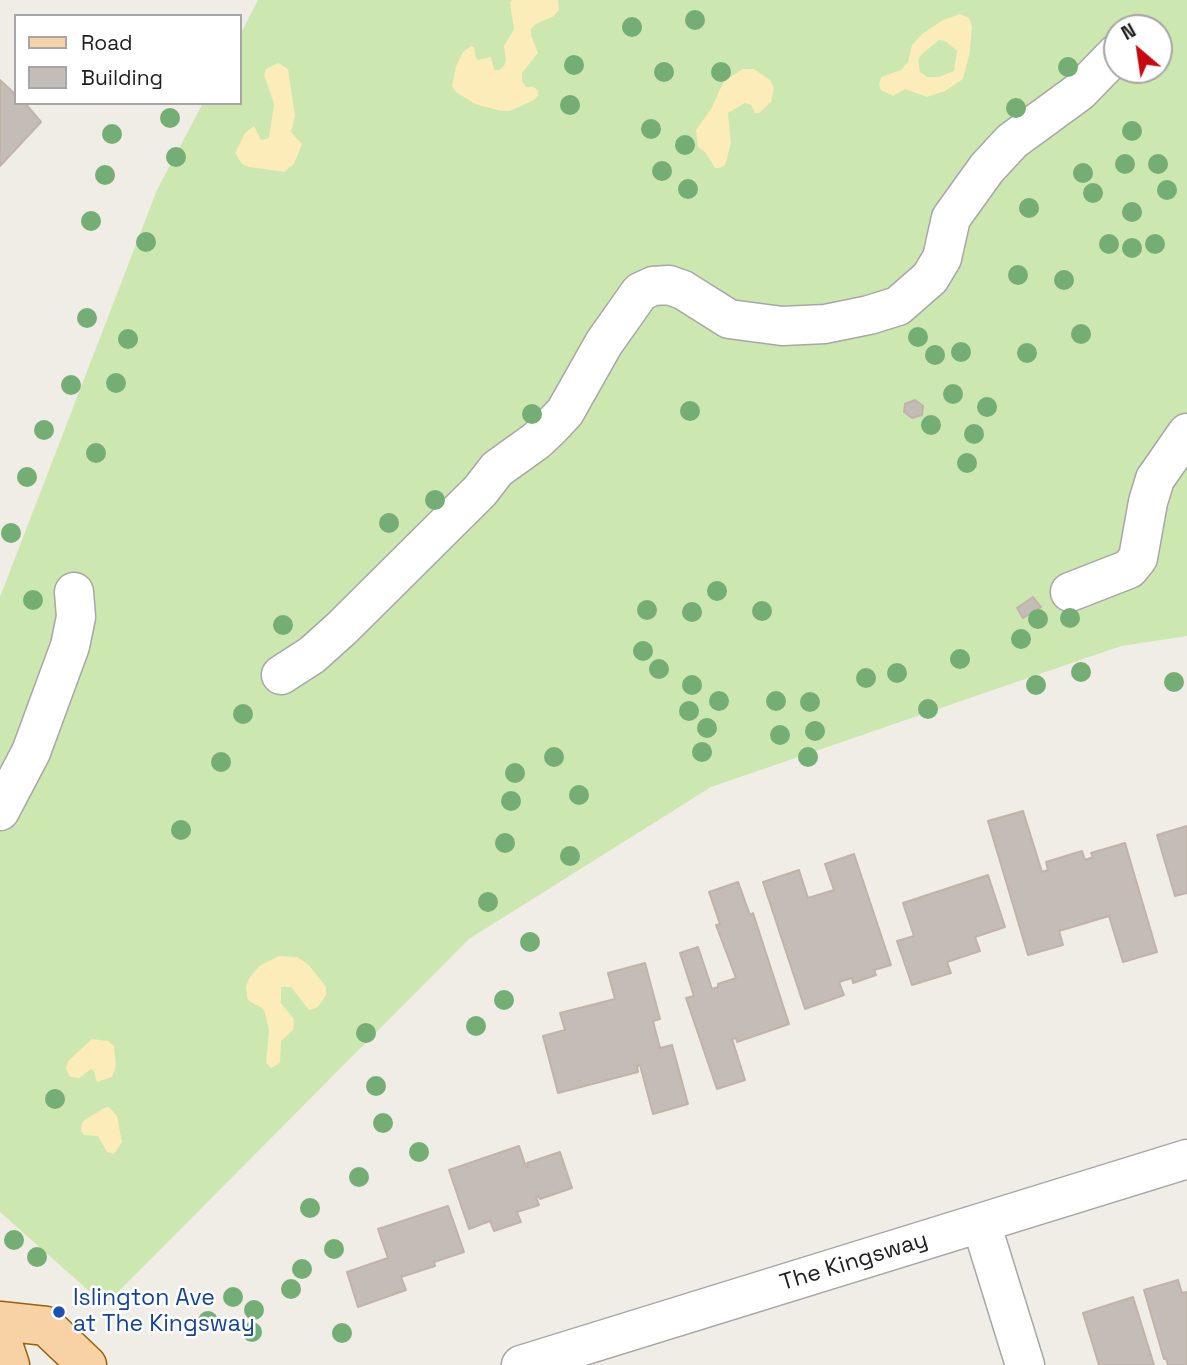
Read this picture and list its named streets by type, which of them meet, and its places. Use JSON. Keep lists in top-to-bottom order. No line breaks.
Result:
{"streets":{"street":["The Kingsway"]},"places":["Islington Ave at The Kingsway"],"legend":["Road","Building"],"north":"top left"}
